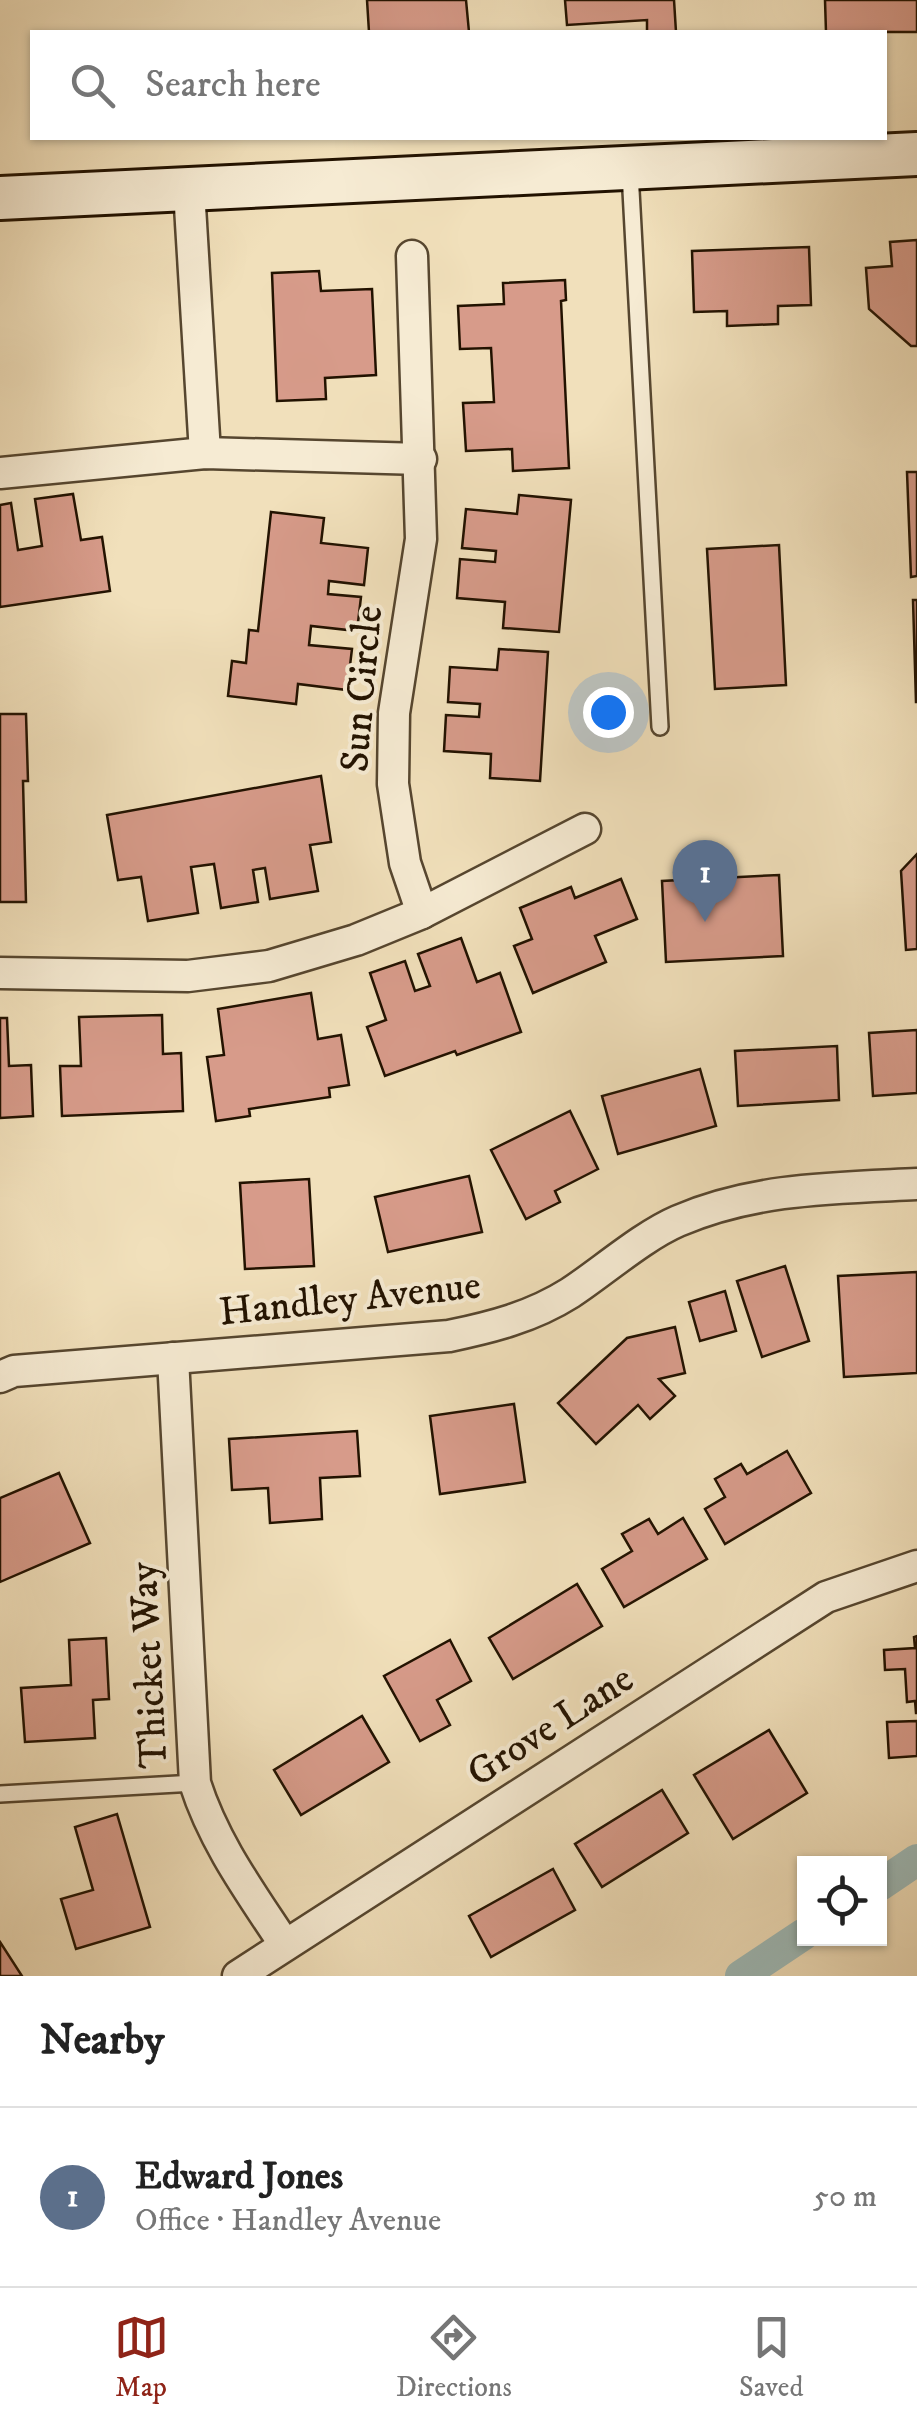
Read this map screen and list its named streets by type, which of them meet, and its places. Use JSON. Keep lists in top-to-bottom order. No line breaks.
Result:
{"streets":{"street":["Sun Circle","Handley Avenue","Thicket Way","Grove Lane"]},"crossings":[["Handley Avenue","Thicket Way"],["Thicket Way","Grove Lane"]],"page":{"search":"Search here","pins":"1","heading":"Nearby","list":[{"mark":"1","name":"Edward Jones","note":"Office · Handley Avenue","value":"50 m"}],"nav":["Map","Directions","Saved"]}}
